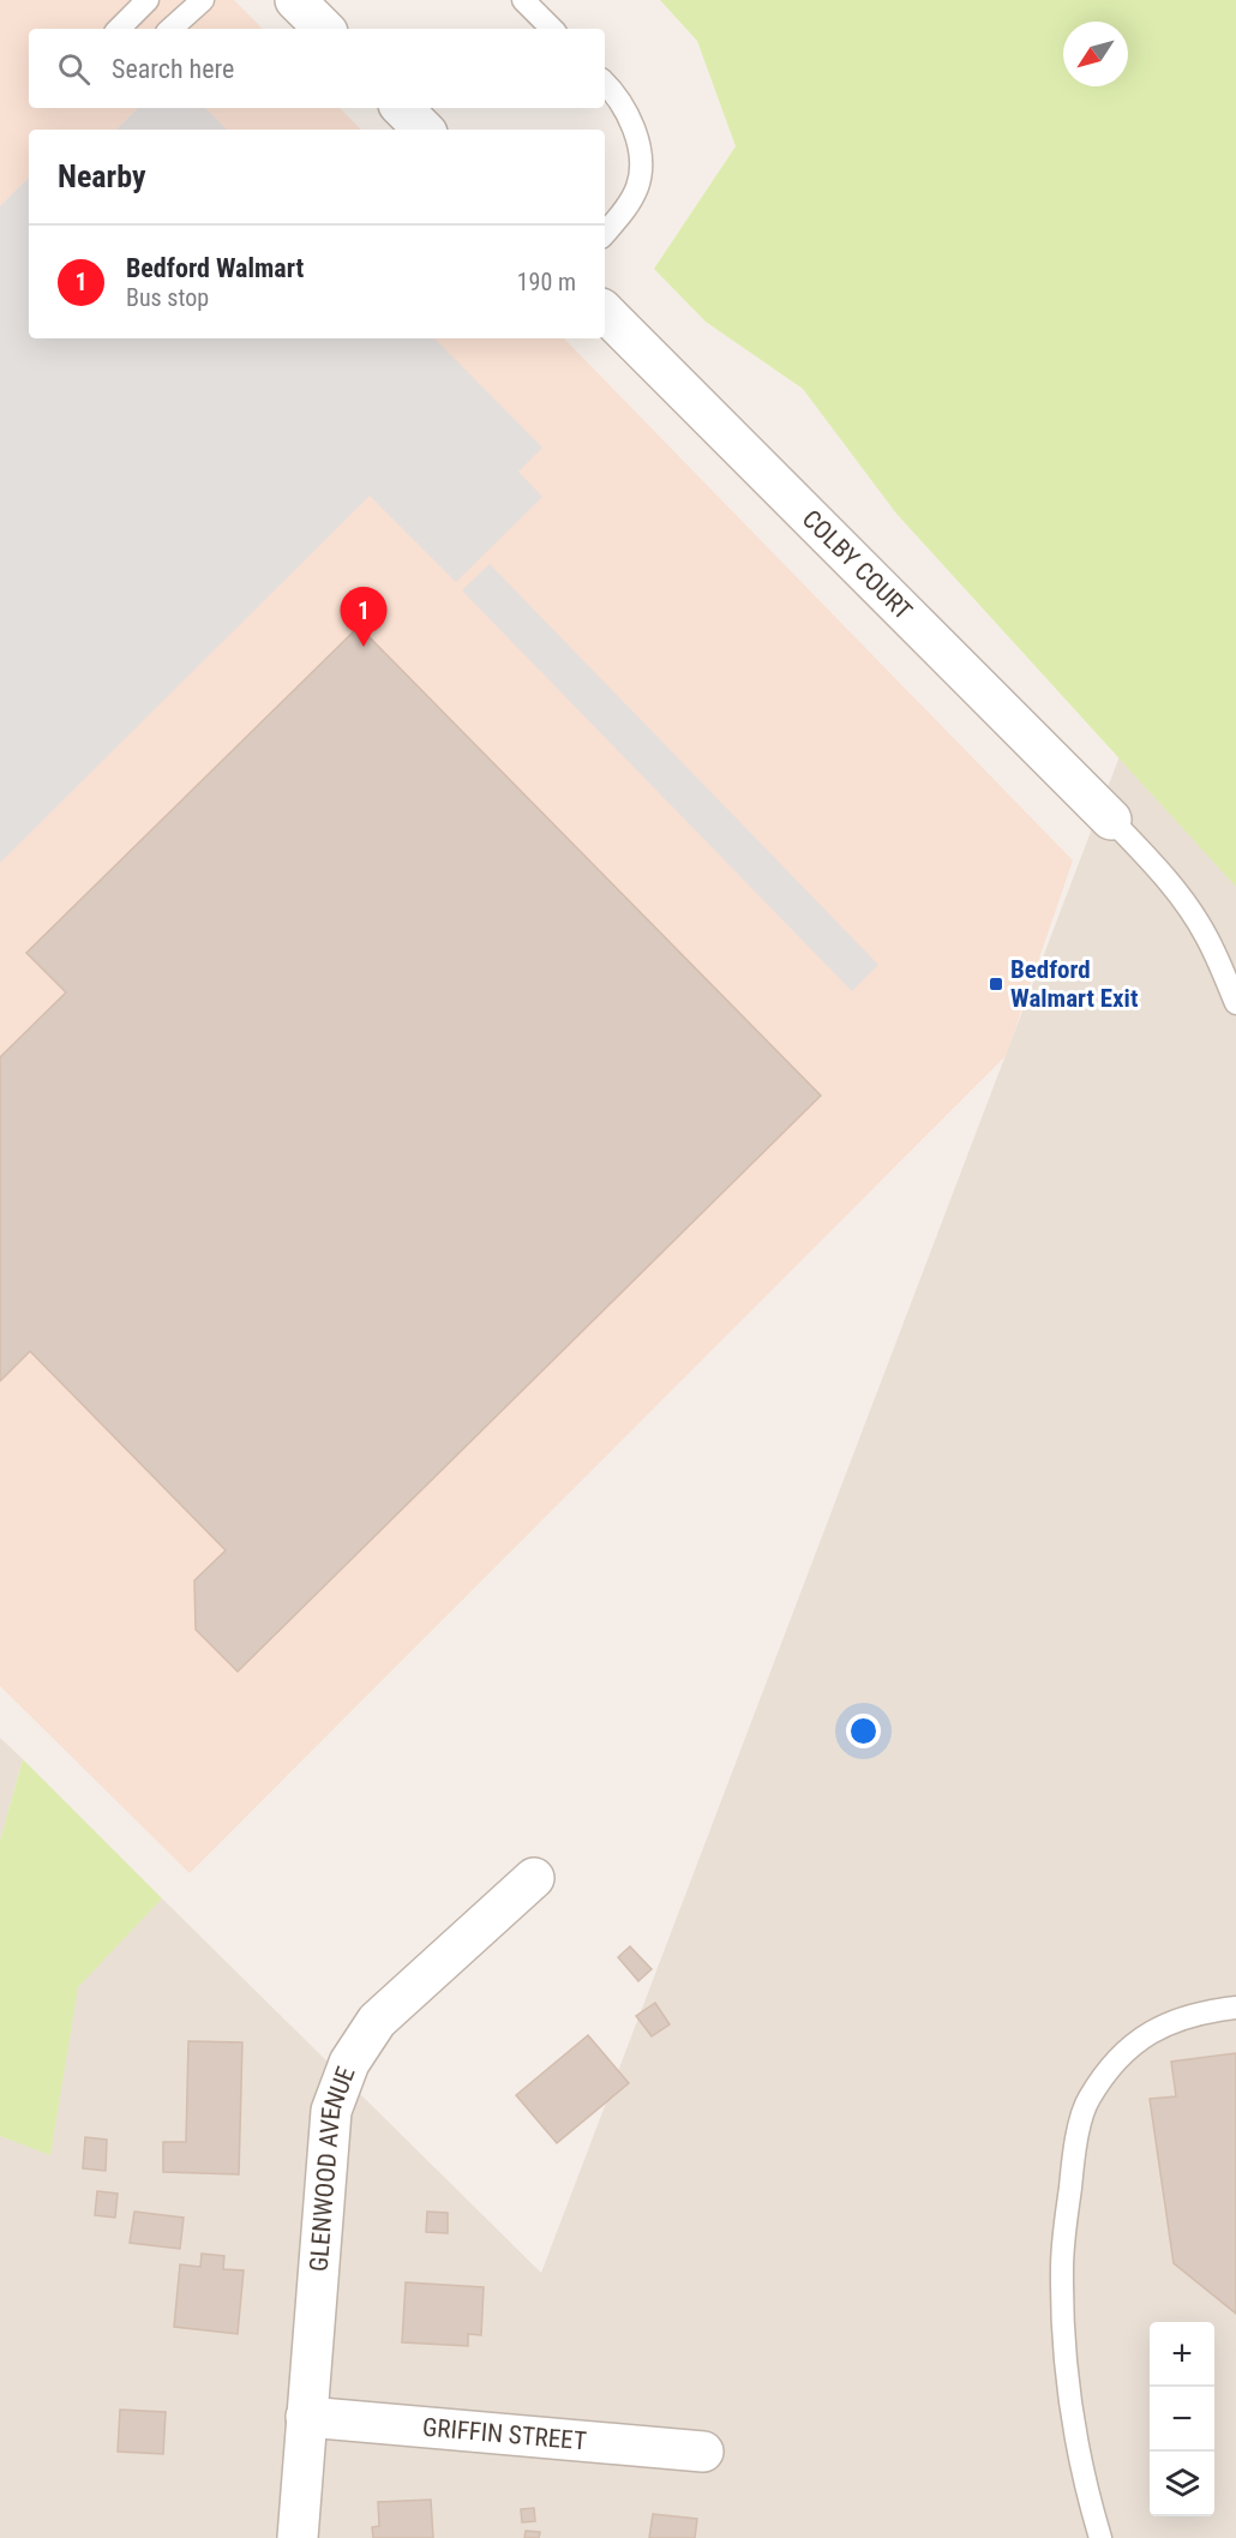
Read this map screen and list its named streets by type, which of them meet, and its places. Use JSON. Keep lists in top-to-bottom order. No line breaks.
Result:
{"streets":{"street":["COLBY COURT","GLENWOOD AVENUE","GRIFFIN STREET"]},"crossings":[["GLENWOOD AVENUE","GRIFFIN STREET"]],"places":{"transit":["Bedford Walmart Exit"]},"north":"bottom left","page":{"search":"Search here","heading":"Nearby","list":[{"mark":"1","name":"Bedford Walmart","note":"Bus stop","value":"190 m"}],"pins":"1","map_buttons":["+","−"]}}
